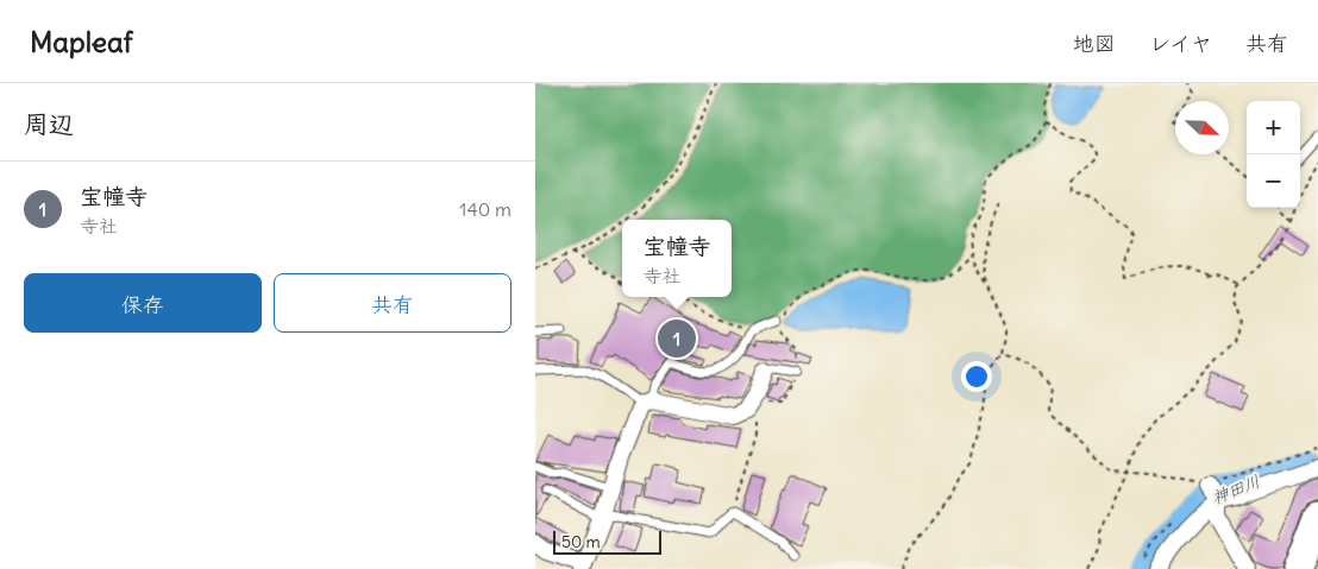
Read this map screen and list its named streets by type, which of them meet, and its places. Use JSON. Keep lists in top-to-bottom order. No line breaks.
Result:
{"water":["神田川"],"scale_bar":"50 m","north":"bottom right","page":{"header":"Mapleaf","nav":["地図","レイヤ","共有"],"heading":"周辺","map_buttons":["+","−"],"list":[{"mark":"1","name":"宝幢寺","note":"寺社","value":"140 m"}],"popup":["宝幢寺","寺社"],"buttons":["保存","共有"],"pins":"1","scale":"50 m"}}
